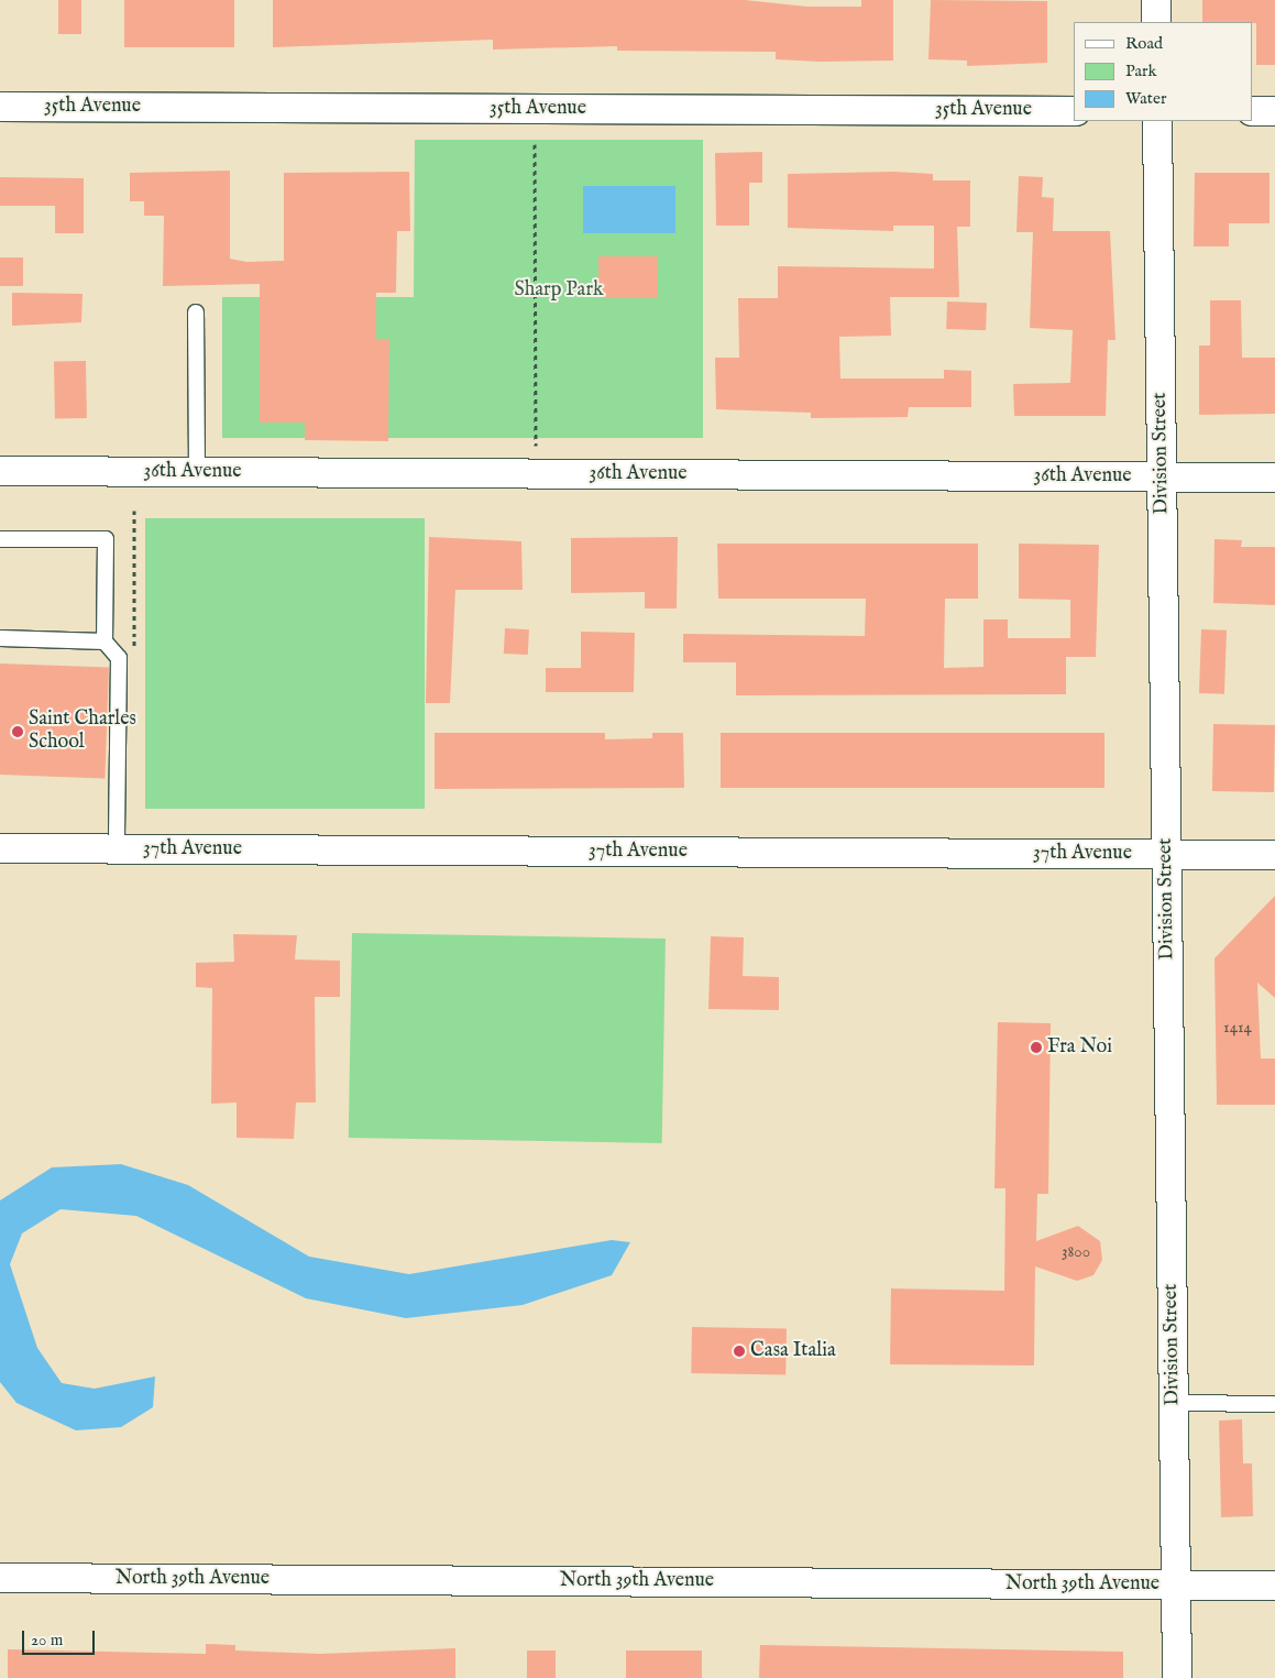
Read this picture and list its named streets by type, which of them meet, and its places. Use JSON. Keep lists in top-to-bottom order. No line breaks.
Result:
{"streets":{"street":["35th Avenue","Division Street","36th Avenue","37th Avenue","North 39th Avenue"]},"crossings":[["Division Street","36th Avenue"],["Division Street","37th Avenue"],["Division Street","North 39th Avenue"]],"parks":["Sharp Park"],"places":["Saint Charles School","Fra Noi","Casa Italia"],"house_numbers":["1414","3800"],"legend":["Road","Park","Water"],"scale_bar":"20 m"}
